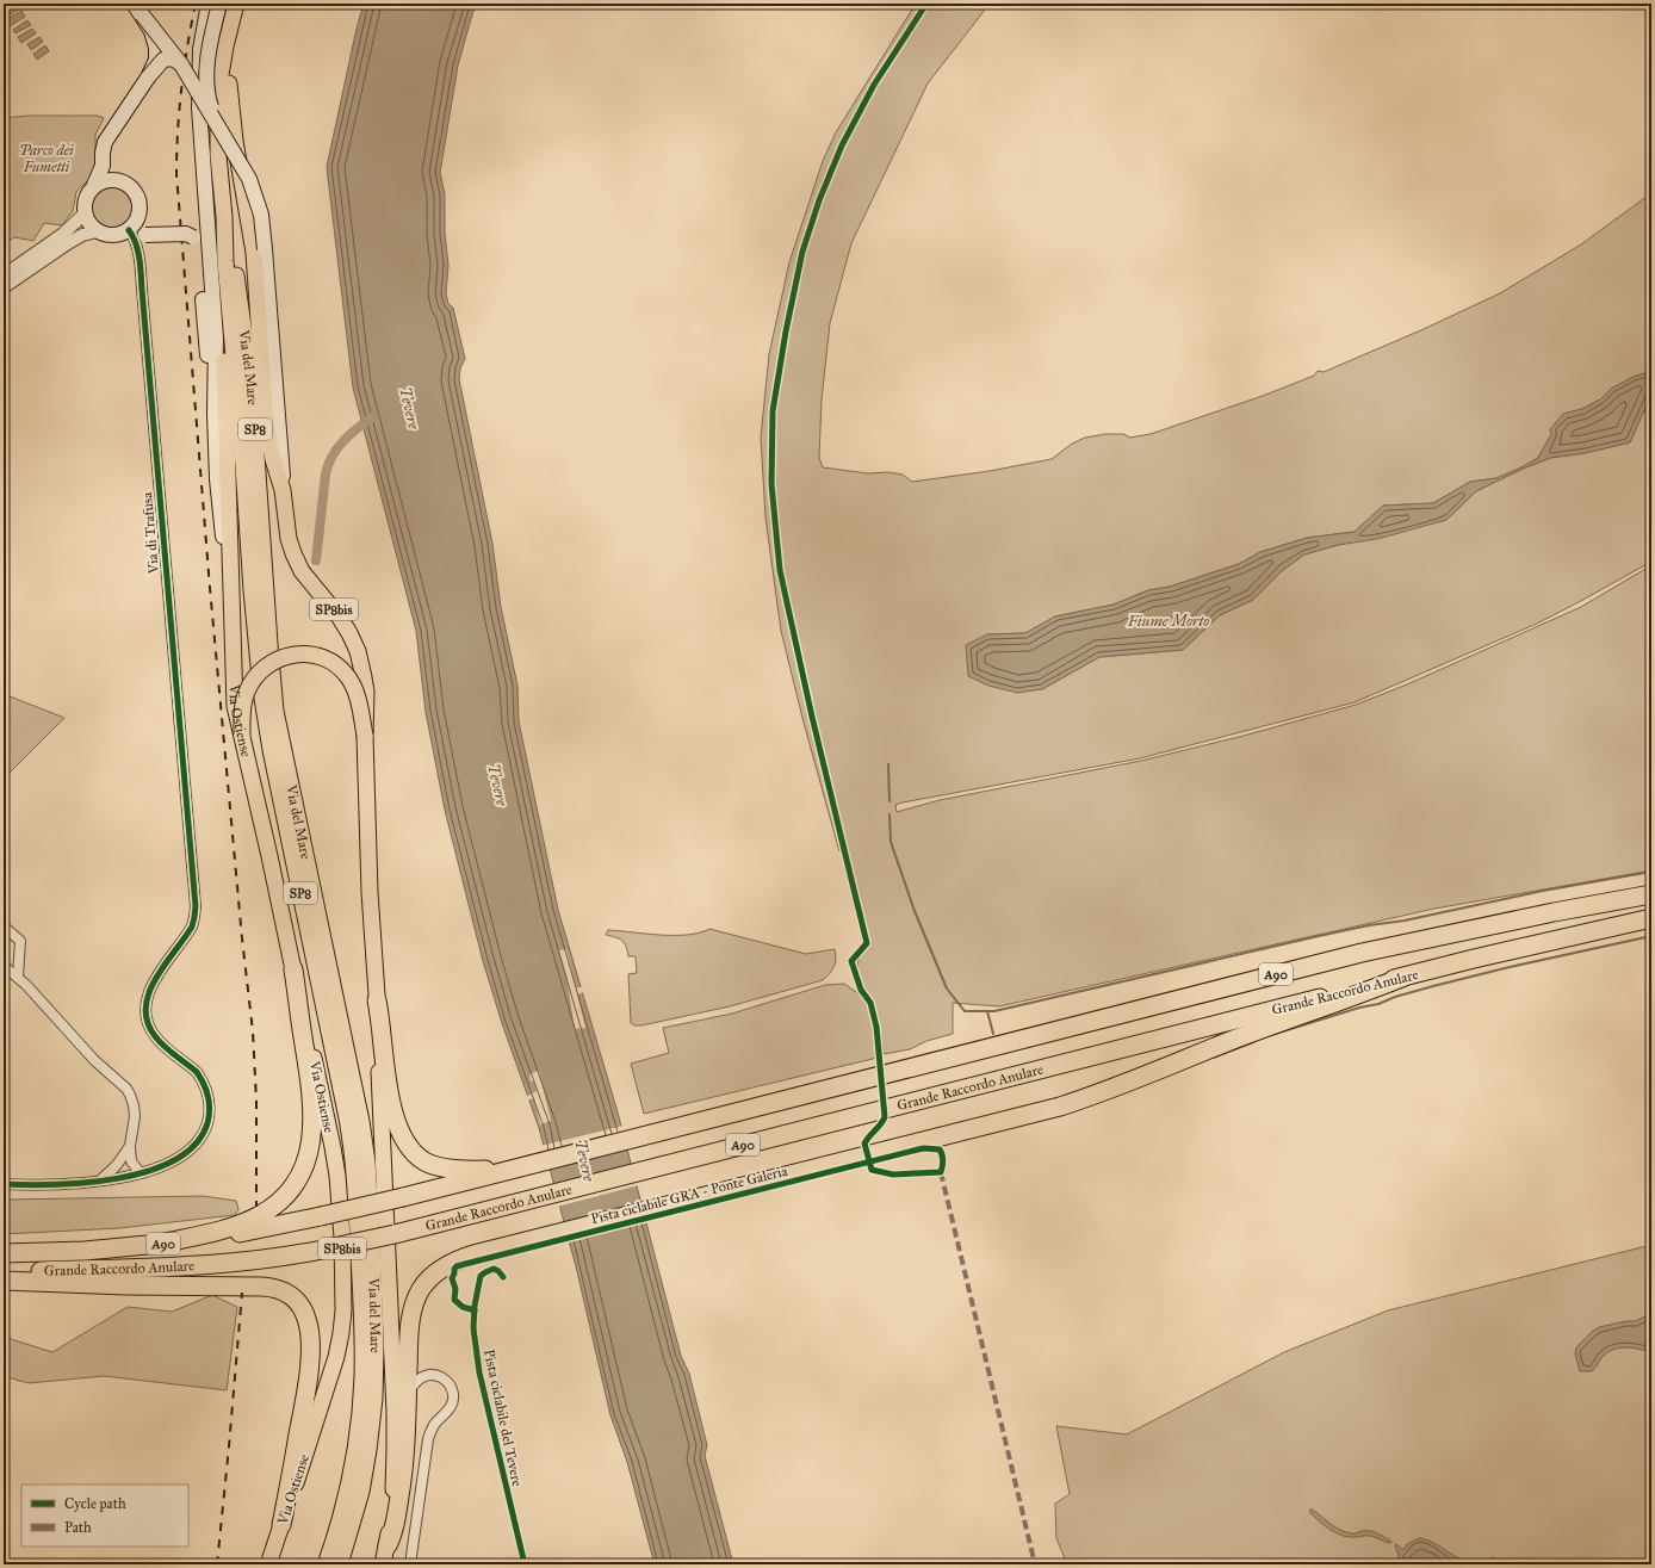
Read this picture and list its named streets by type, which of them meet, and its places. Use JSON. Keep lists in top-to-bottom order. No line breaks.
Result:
{"streets":{"highway":["A90","Grande Raccordo Anulare"],"main road":["Via del Mare","SP8","SP8bis","Via Ostiense"],"street":["Via di Trafusa"],"cycle path":["Pista ciclabile GRA - Ponte Galeria","Pista ciclabile del Tevere"]},"crossings":[["Via del Mare","Via Ostiense"],["SP8bis","Via Ostiense"]],"water":["Tevere","Fiume Morto"],"parks":["Parco dei Fumetti"],"legend":["Cycle path","Path"]}
